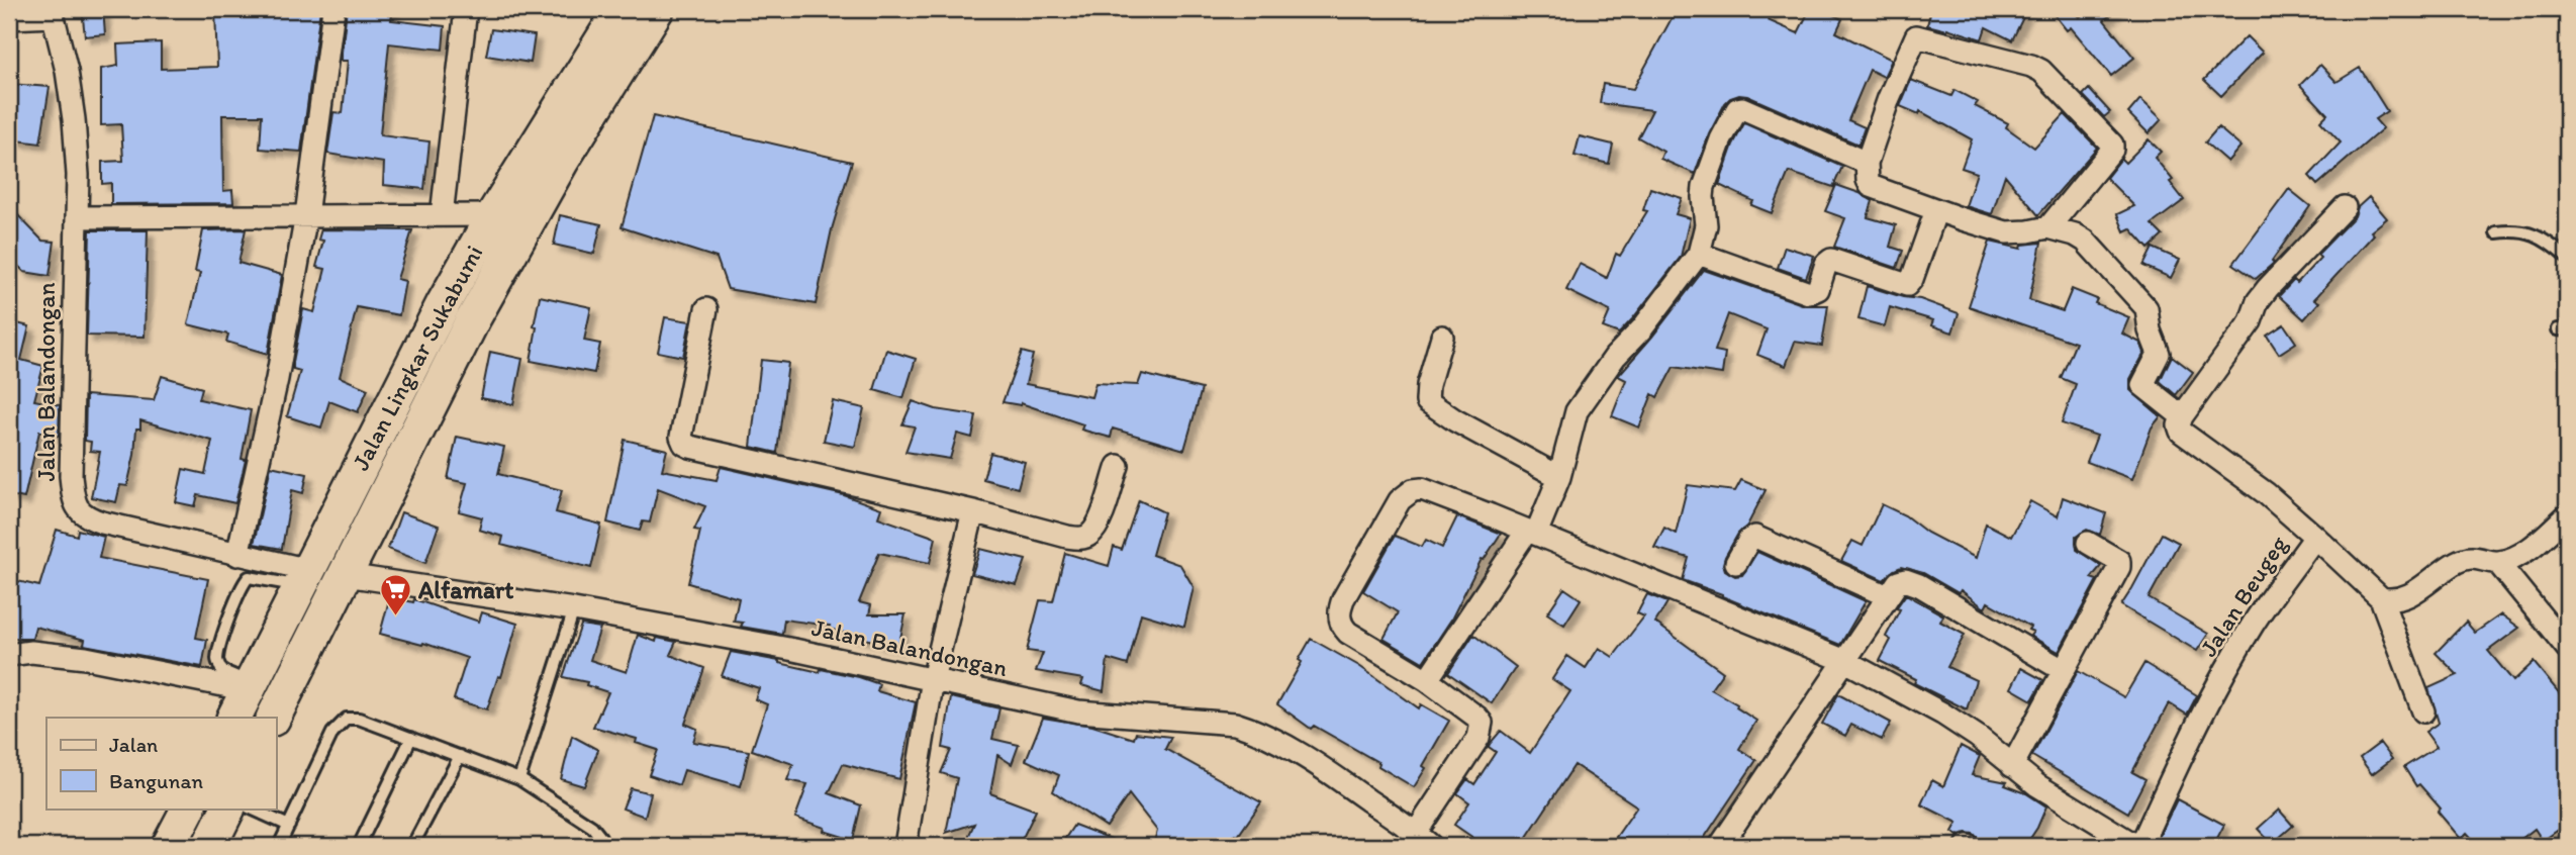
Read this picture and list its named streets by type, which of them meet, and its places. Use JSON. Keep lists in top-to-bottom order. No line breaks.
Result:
{"streets":{"main road":["Jalan Lingkar Sukabumi"],"street":["Jalan Balandongan","Jalan Beugeg"]},"crossings":[["Jalan Lingkar Sukabumi","Jalan Balandongan"]],"places":{"supermarket":["Alfamart"]},"legend":["Jalan","Bangunan"]}
